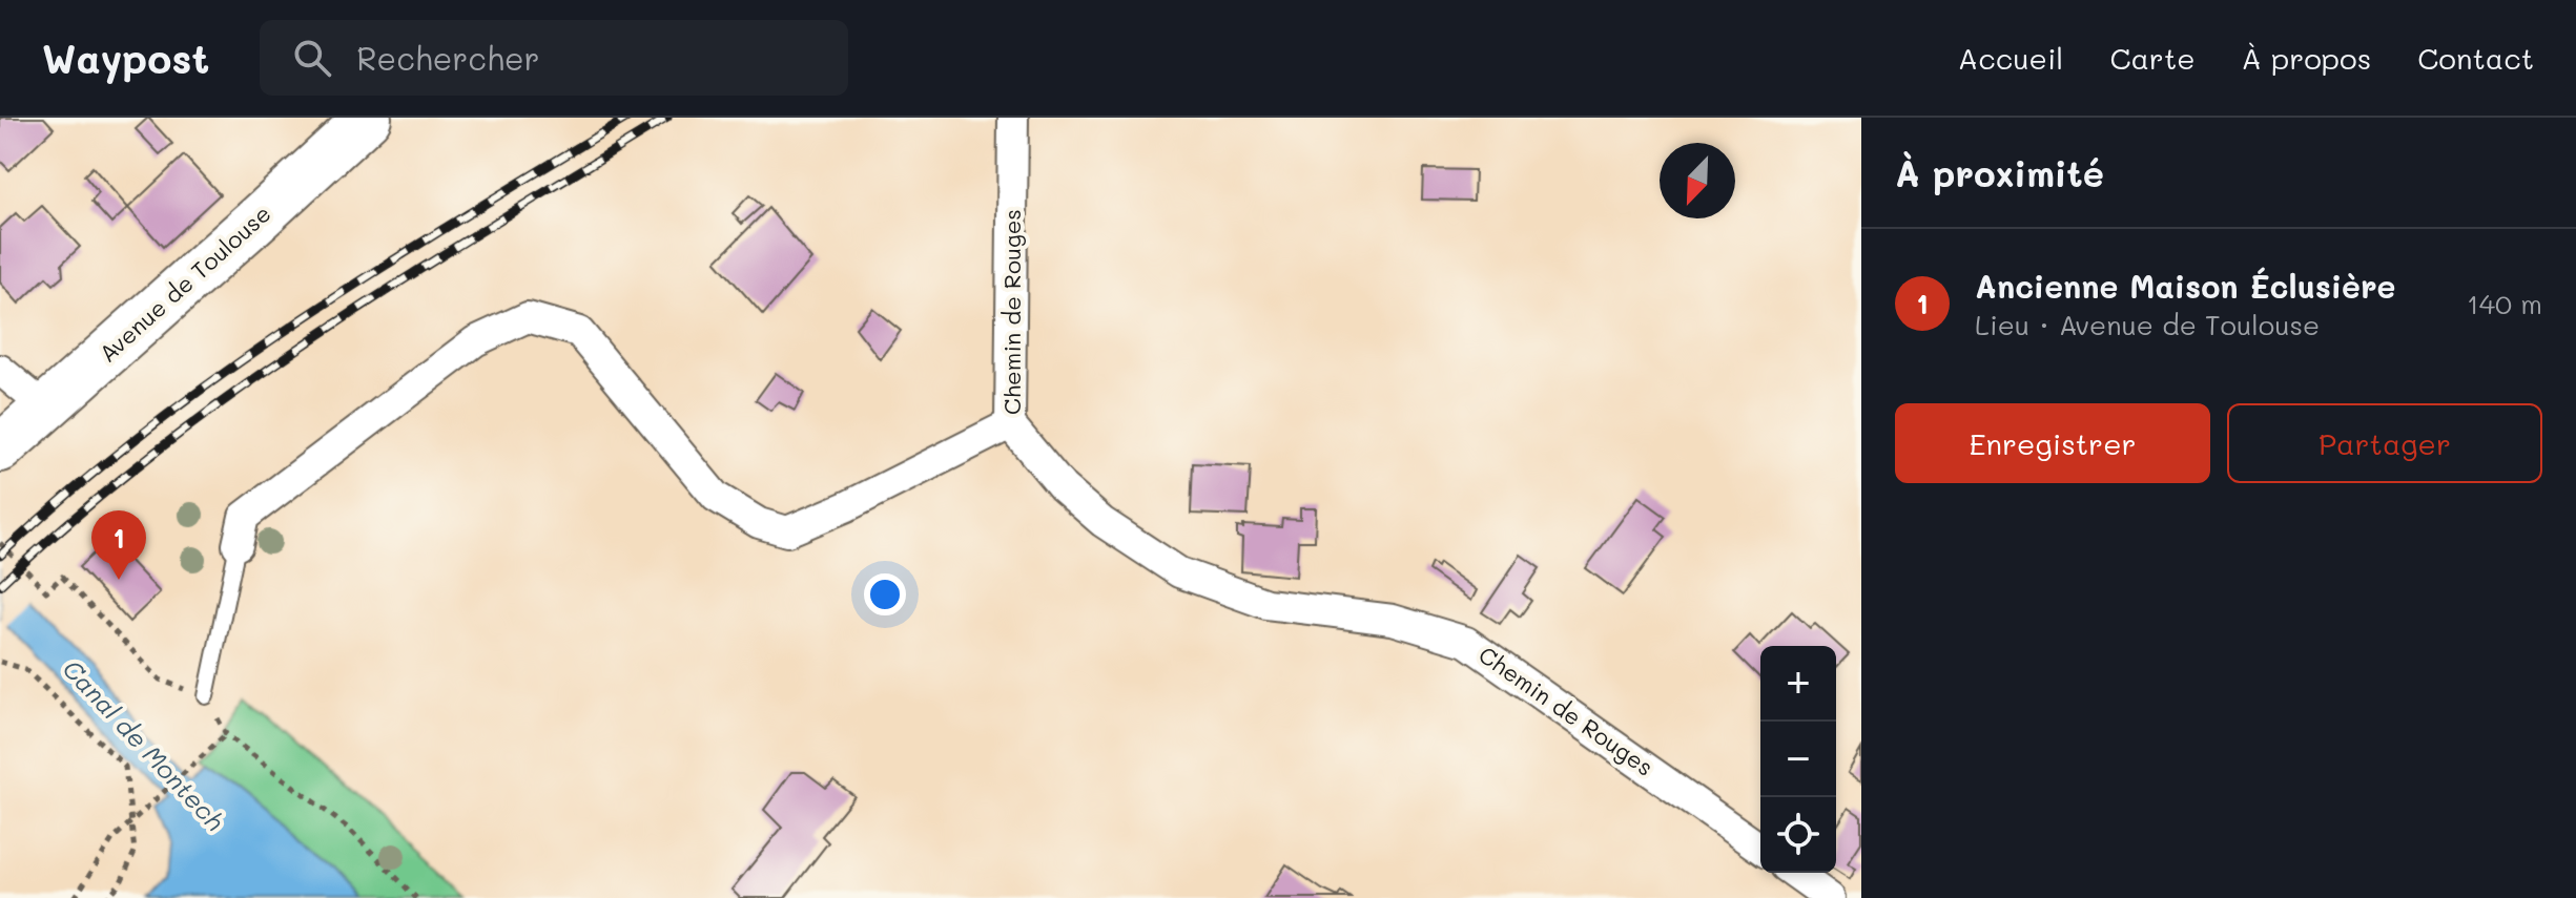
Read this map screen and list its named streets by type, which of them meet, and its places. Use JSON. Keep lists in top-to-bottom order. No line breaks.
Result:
{"streets":{"main road":["Avenue de Toulouse"],"street":["Chemin de Rouges"]},"water":["Canal de Montech"],"north":"bottom left","page":{"header":"Waypost","search":"Rechercher","nav":["Accueil","Carte","À propos","Contact"],"heading":"À proximité","list":[{"mark":"1","name":"Ancienne Maison Éclusière","note":"Lieu · Avenue de Toulouse","value":"140 m"}],"buttons":["Enregistrer","Partager"],"pins":"1","map_buttons":["+","−"]}}
